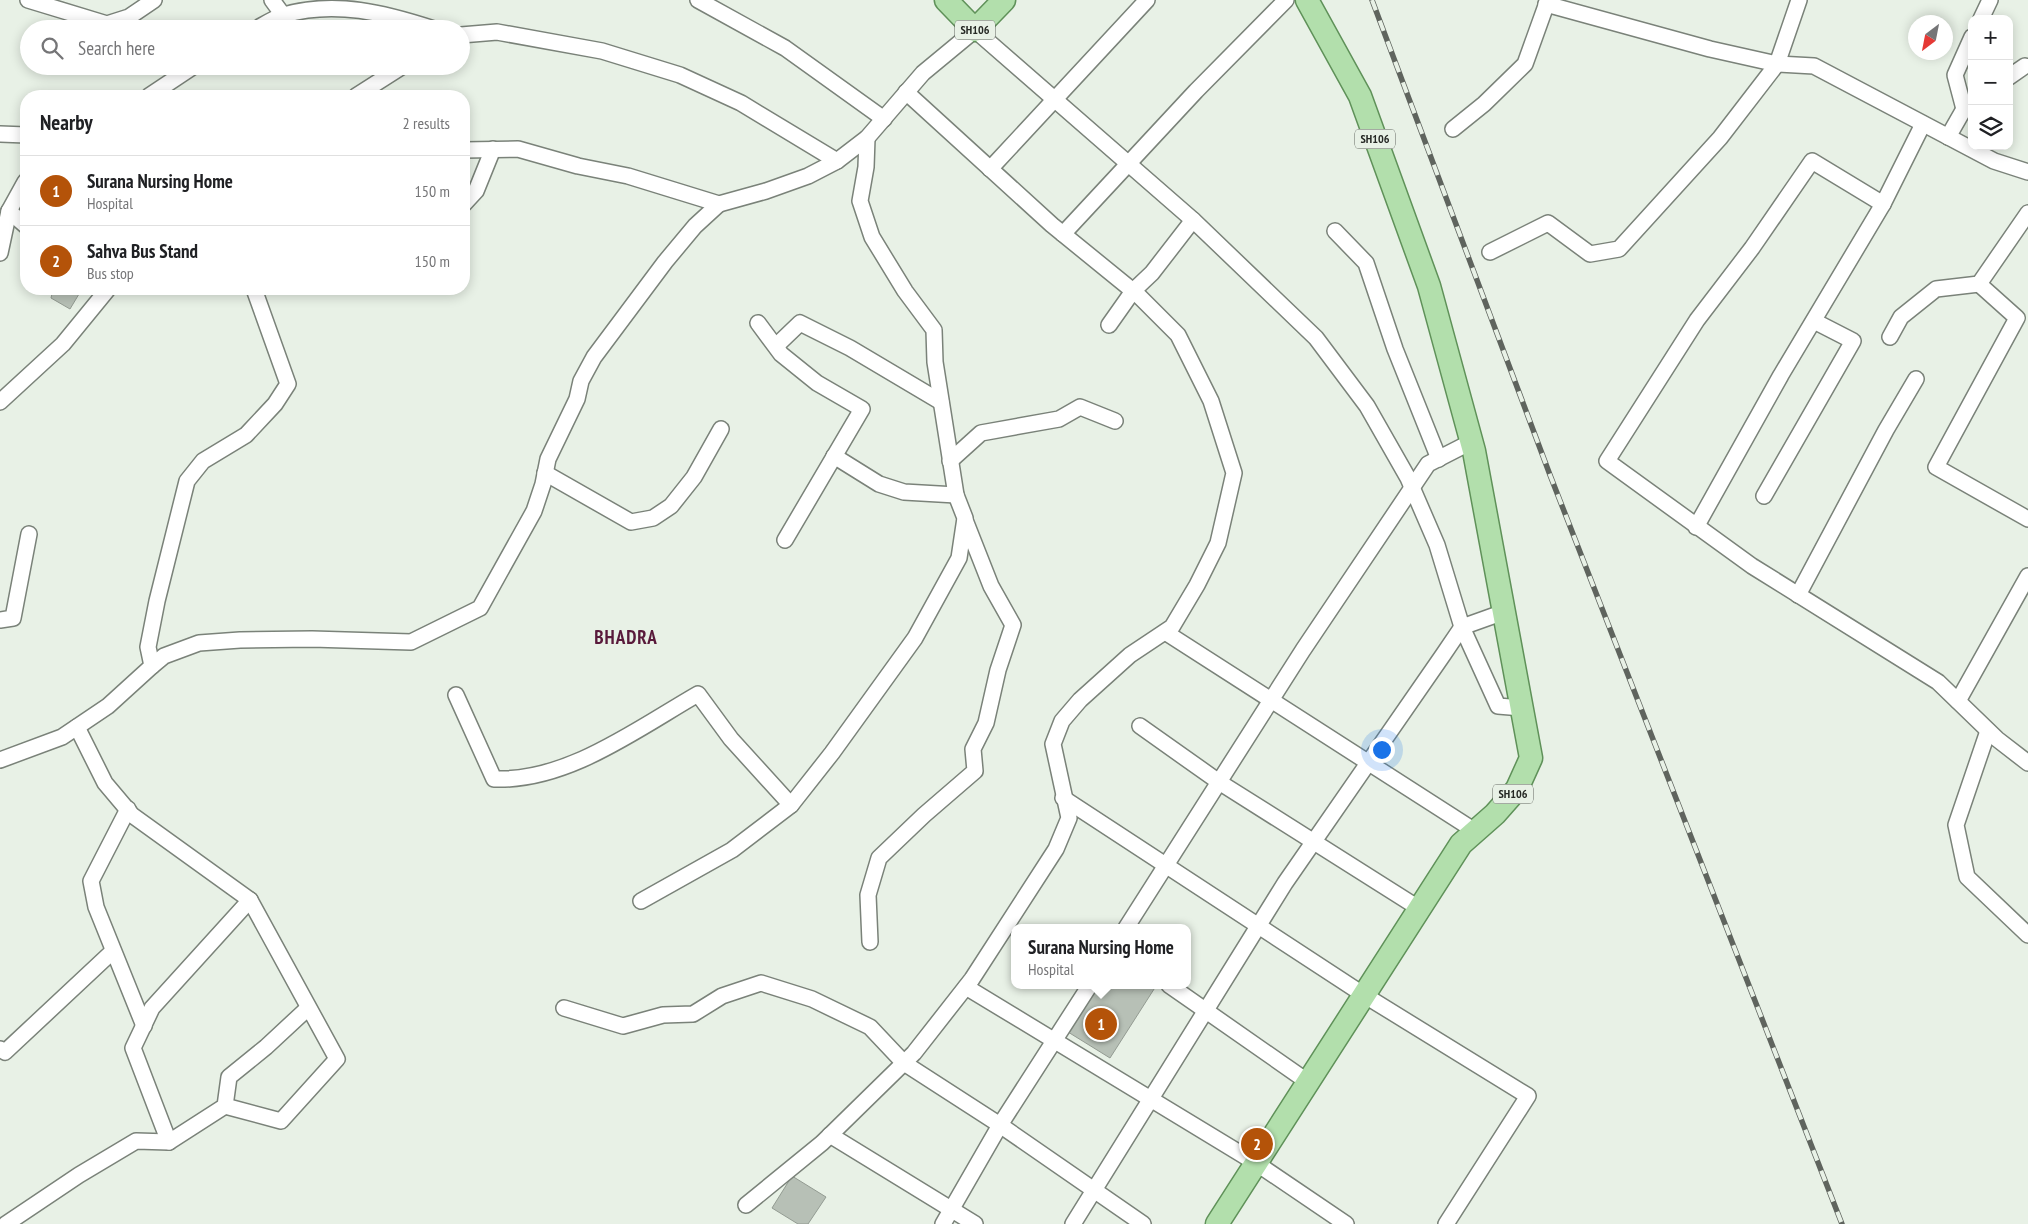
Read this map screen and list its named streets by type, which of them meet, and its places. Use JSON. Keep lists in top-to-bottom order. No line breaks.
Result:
{"streets":{"main road":["SH106"]},"districts":["BHADRA"],"north":"bottom left","page":{"map_buttons":["+","−"],"search":"Search here","heading":["Nearby","2 results"],"list":[{"mark":"1","name":"Surana Nursing Home","note":"Hospital","value":"150 m"},{"mark":"2","name":"Sahva Bus Stand","note":"Bus stop","value":"150 m"}],"popup":["Surana Nursing Home","Hospital"],"pins":["1","2"]}}
